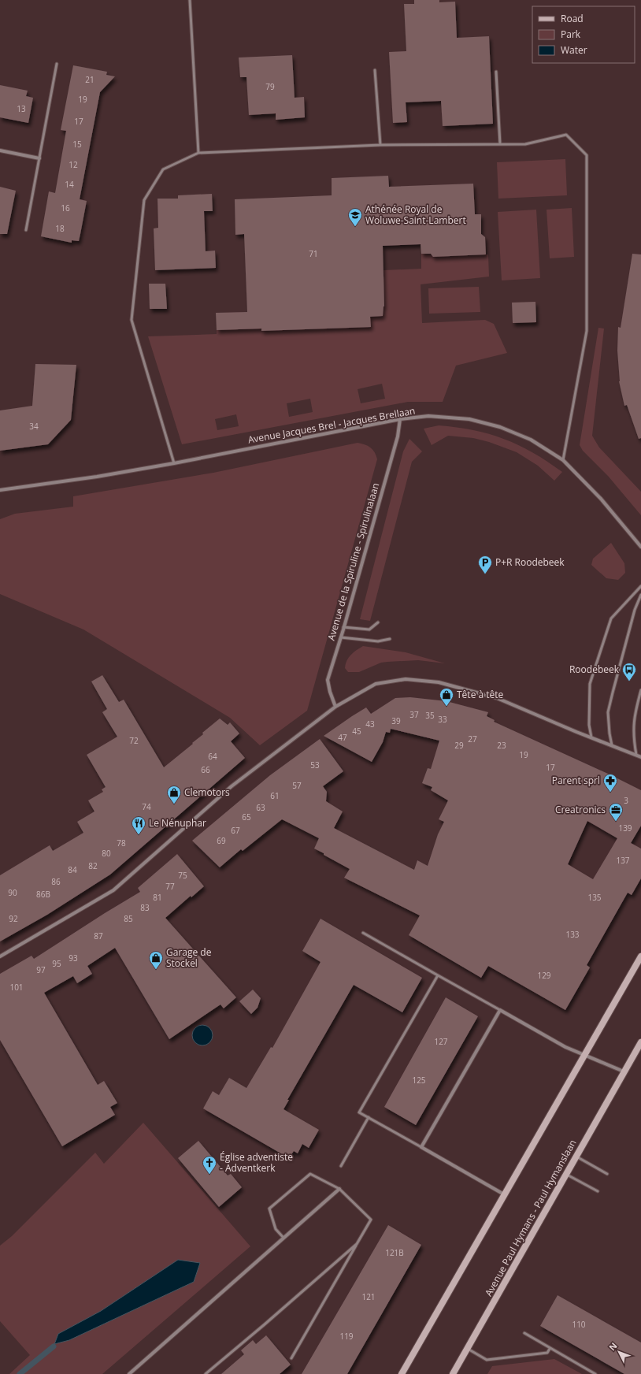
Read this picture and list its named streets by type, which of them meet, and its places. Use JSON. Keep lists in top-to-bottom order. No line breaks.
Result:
{"streets":{"main road":["Avenue Paul Hymans - Paul Hymanslaan"],"street":["Avenue Jacques Brel - Jacques Brellaan","Avenue de la Spiruline - Spirulinalaan"]},"crossings":[["Avenue Jacques Brel - Jacques Brellaan","Avenue de la Spiruline - Spirulinalaan"]],"places":{"school or university":["Athénée Royal de Woluwe-Saint-Lambert"],"parking":["P+R Roodebeek"],"bus stop":["Roodebeek"],"shop":["Tête à tête","Clemotors","Garage de Stockel"],"pharmacy":["Parent sprl"],"office":["Creatronics"],"restaurant":["Le Nénuphar"],"church":["Église adventiste - Adventkerk"]},"house_numbers":["21","79","19","13","17","15","12","14","16","18","71","34","37","35","33","39","43","45","47","27","72","29","23","19","64","53","17","66","57","61","3","74","63","65","139","67","69","78","80","137","82","84","75","86","77","90","86B","81","135","83","92","85","133","87","93","95","97","129","101","127","125","121B","121","110","119"],"legend":["Road","Park","Water"],"north":"top left"}
